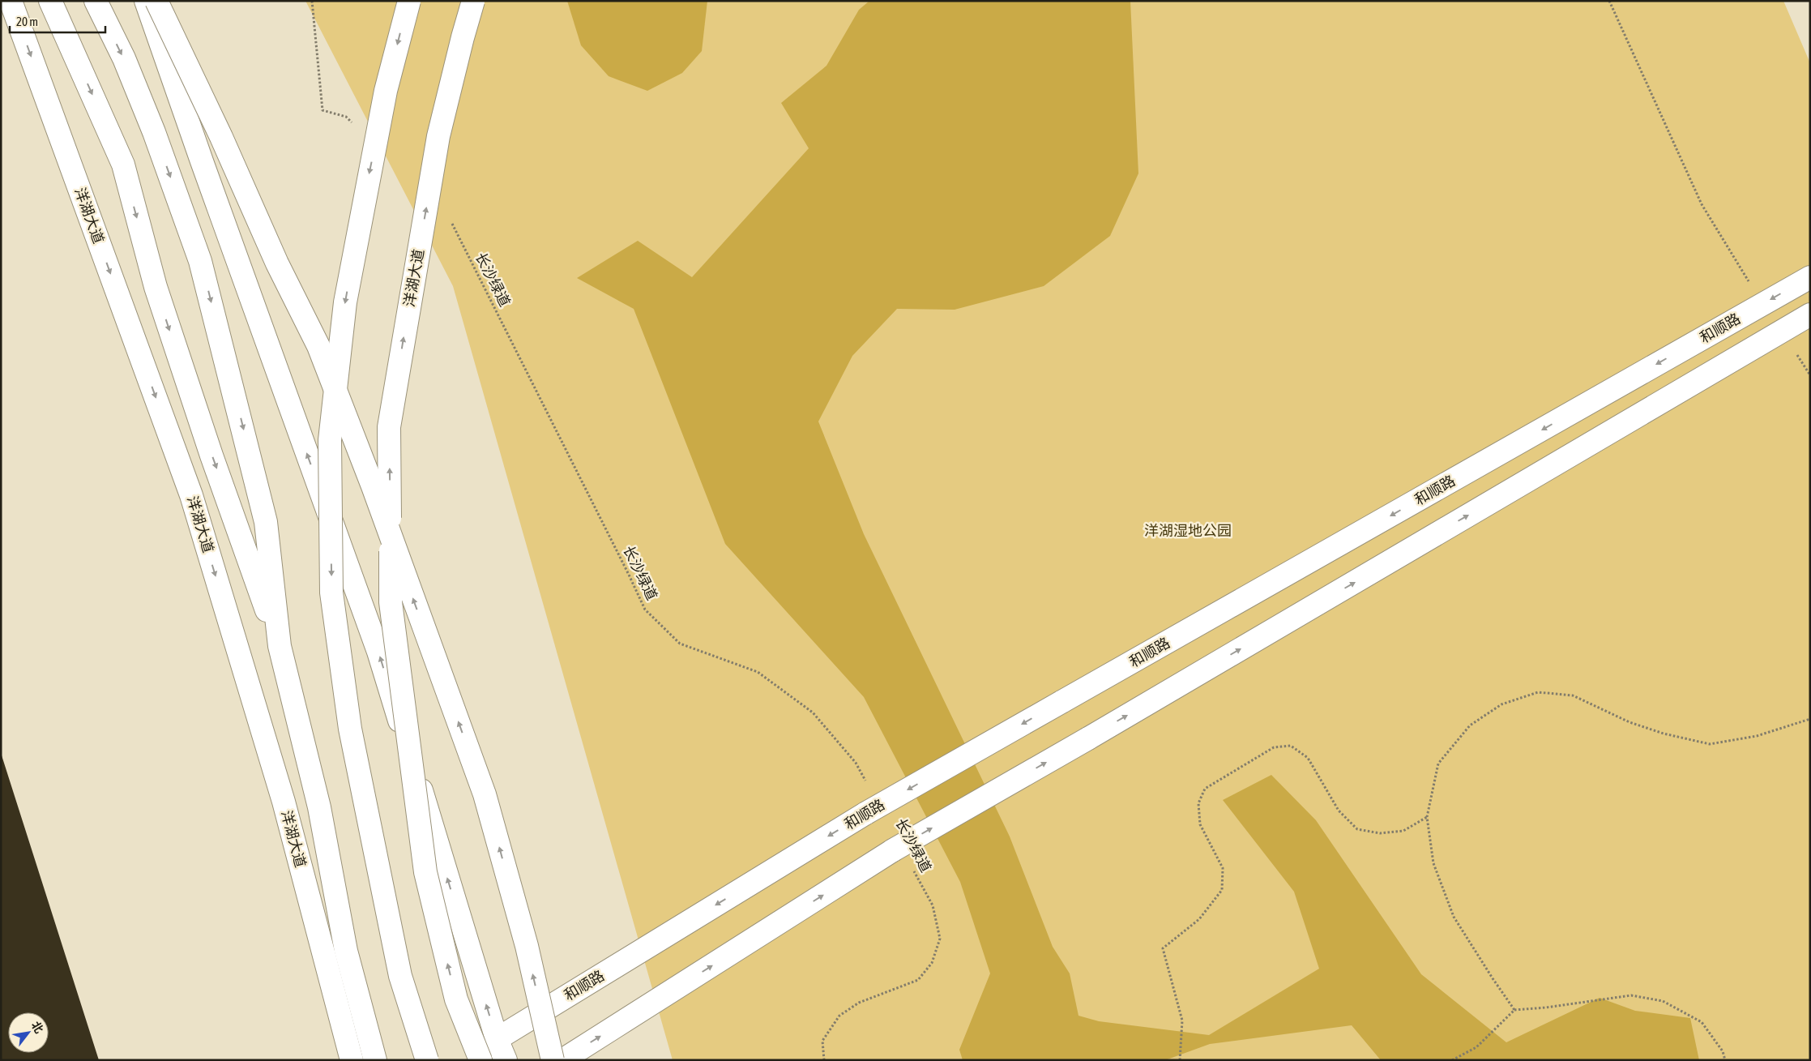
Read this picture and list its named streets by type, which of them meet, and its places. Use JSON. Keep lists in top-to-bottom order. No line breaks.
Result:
{"streets":{"main road":["洋湖大道","和顺路"],"path":["长沙绿道"]},"parks":["洋湖湿地公园"],"scale_bar":"20 m","north":"top right"}
